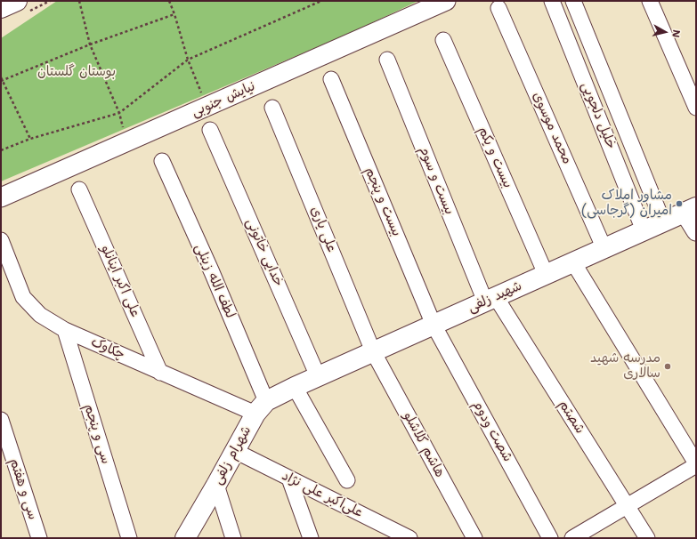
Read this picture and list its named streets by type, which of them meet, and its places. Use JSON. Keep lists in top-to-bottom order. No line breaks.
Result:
{"streets":{"main road":["شهید زلفی","شهرام زلفی"],"street":["نیایش جنوبی","خلیل دلجویی","محمد موسوی","بیست و یکم","بیست و سوم","بیست و پنجم","علی یاری","خدایی خاتونی","علی اکبر اینانلو","لطف الله زینلی","چکاوک","شصتم","شصت ودوم","سی و پنجم","هاشم کلاشلو","سی و هفتم","علی‌اکبر علی نژاد"]},"crossings":[["خلیل دلجویی","شهید زلفی"],["محمد موسوی","شهید زلفی"],["بیست و یکم","شهید زلفی"],["بیست و سوم","شهید زلفی"],["بیست و سوم","شصتم"],["بیست و پنجم","شهید زلفی"],["بیست و پنجم","شصت ودوم"],["علی یاری","شهید زلفی"],["علی یاری","هاشم کلاشلو"],["خدایی خاتونی","شهید زلفی"],["علی اکبر اینانلو","چکاوک"],["لطف الله زینلی","چکاوک"],["لطف الله زینلی","شهرام زلفی"],["شهید زلفی","شصتم"],["شهید زلفی","شصت ودوم"],["شهید زلفی","هاشم کلاشلو"],["چکاوک","سی و پنجم"],["چکاوک","شهرام زلفی"],["شهرام زلفی","علی‌اکبر علی نژاد"]],"parks":["بوستان گلستان"],"places":["مشاور املاک امیران (گرجاسی)","مدرسه شهید سالاری"],"north":"right"}
